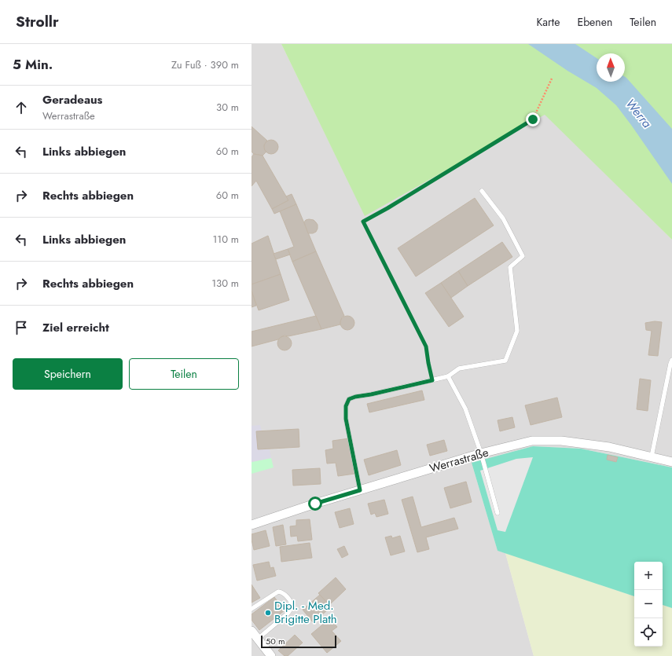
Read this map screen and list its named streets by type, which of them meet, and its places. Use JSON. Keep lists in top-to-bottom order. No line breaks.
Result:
{"streets":{"street":["Werrastraße"]},"water":["Werra"],"places":["Dipl. - Med. Brigitte Plath"],"scale_bar":"50 m","north":"top","page":{"header":"Strollr","nav":["Karte","Ebenen","Teilen"],"heading":["5 Min.","Zu Fuß · 390 m"],"list":[["Geradeaus","Werrastraße","30 m"],["Links abbiegen","60 m"],["Rechts abbiegen","60 m"],["Links abbiegen","110 m"],["Rechts abbiegen","130 m"],"Ziel erreicht"],"buttons":["Speichern","Teilen"],"map_buttons":["+","−"],"scale":"50 m"}}
